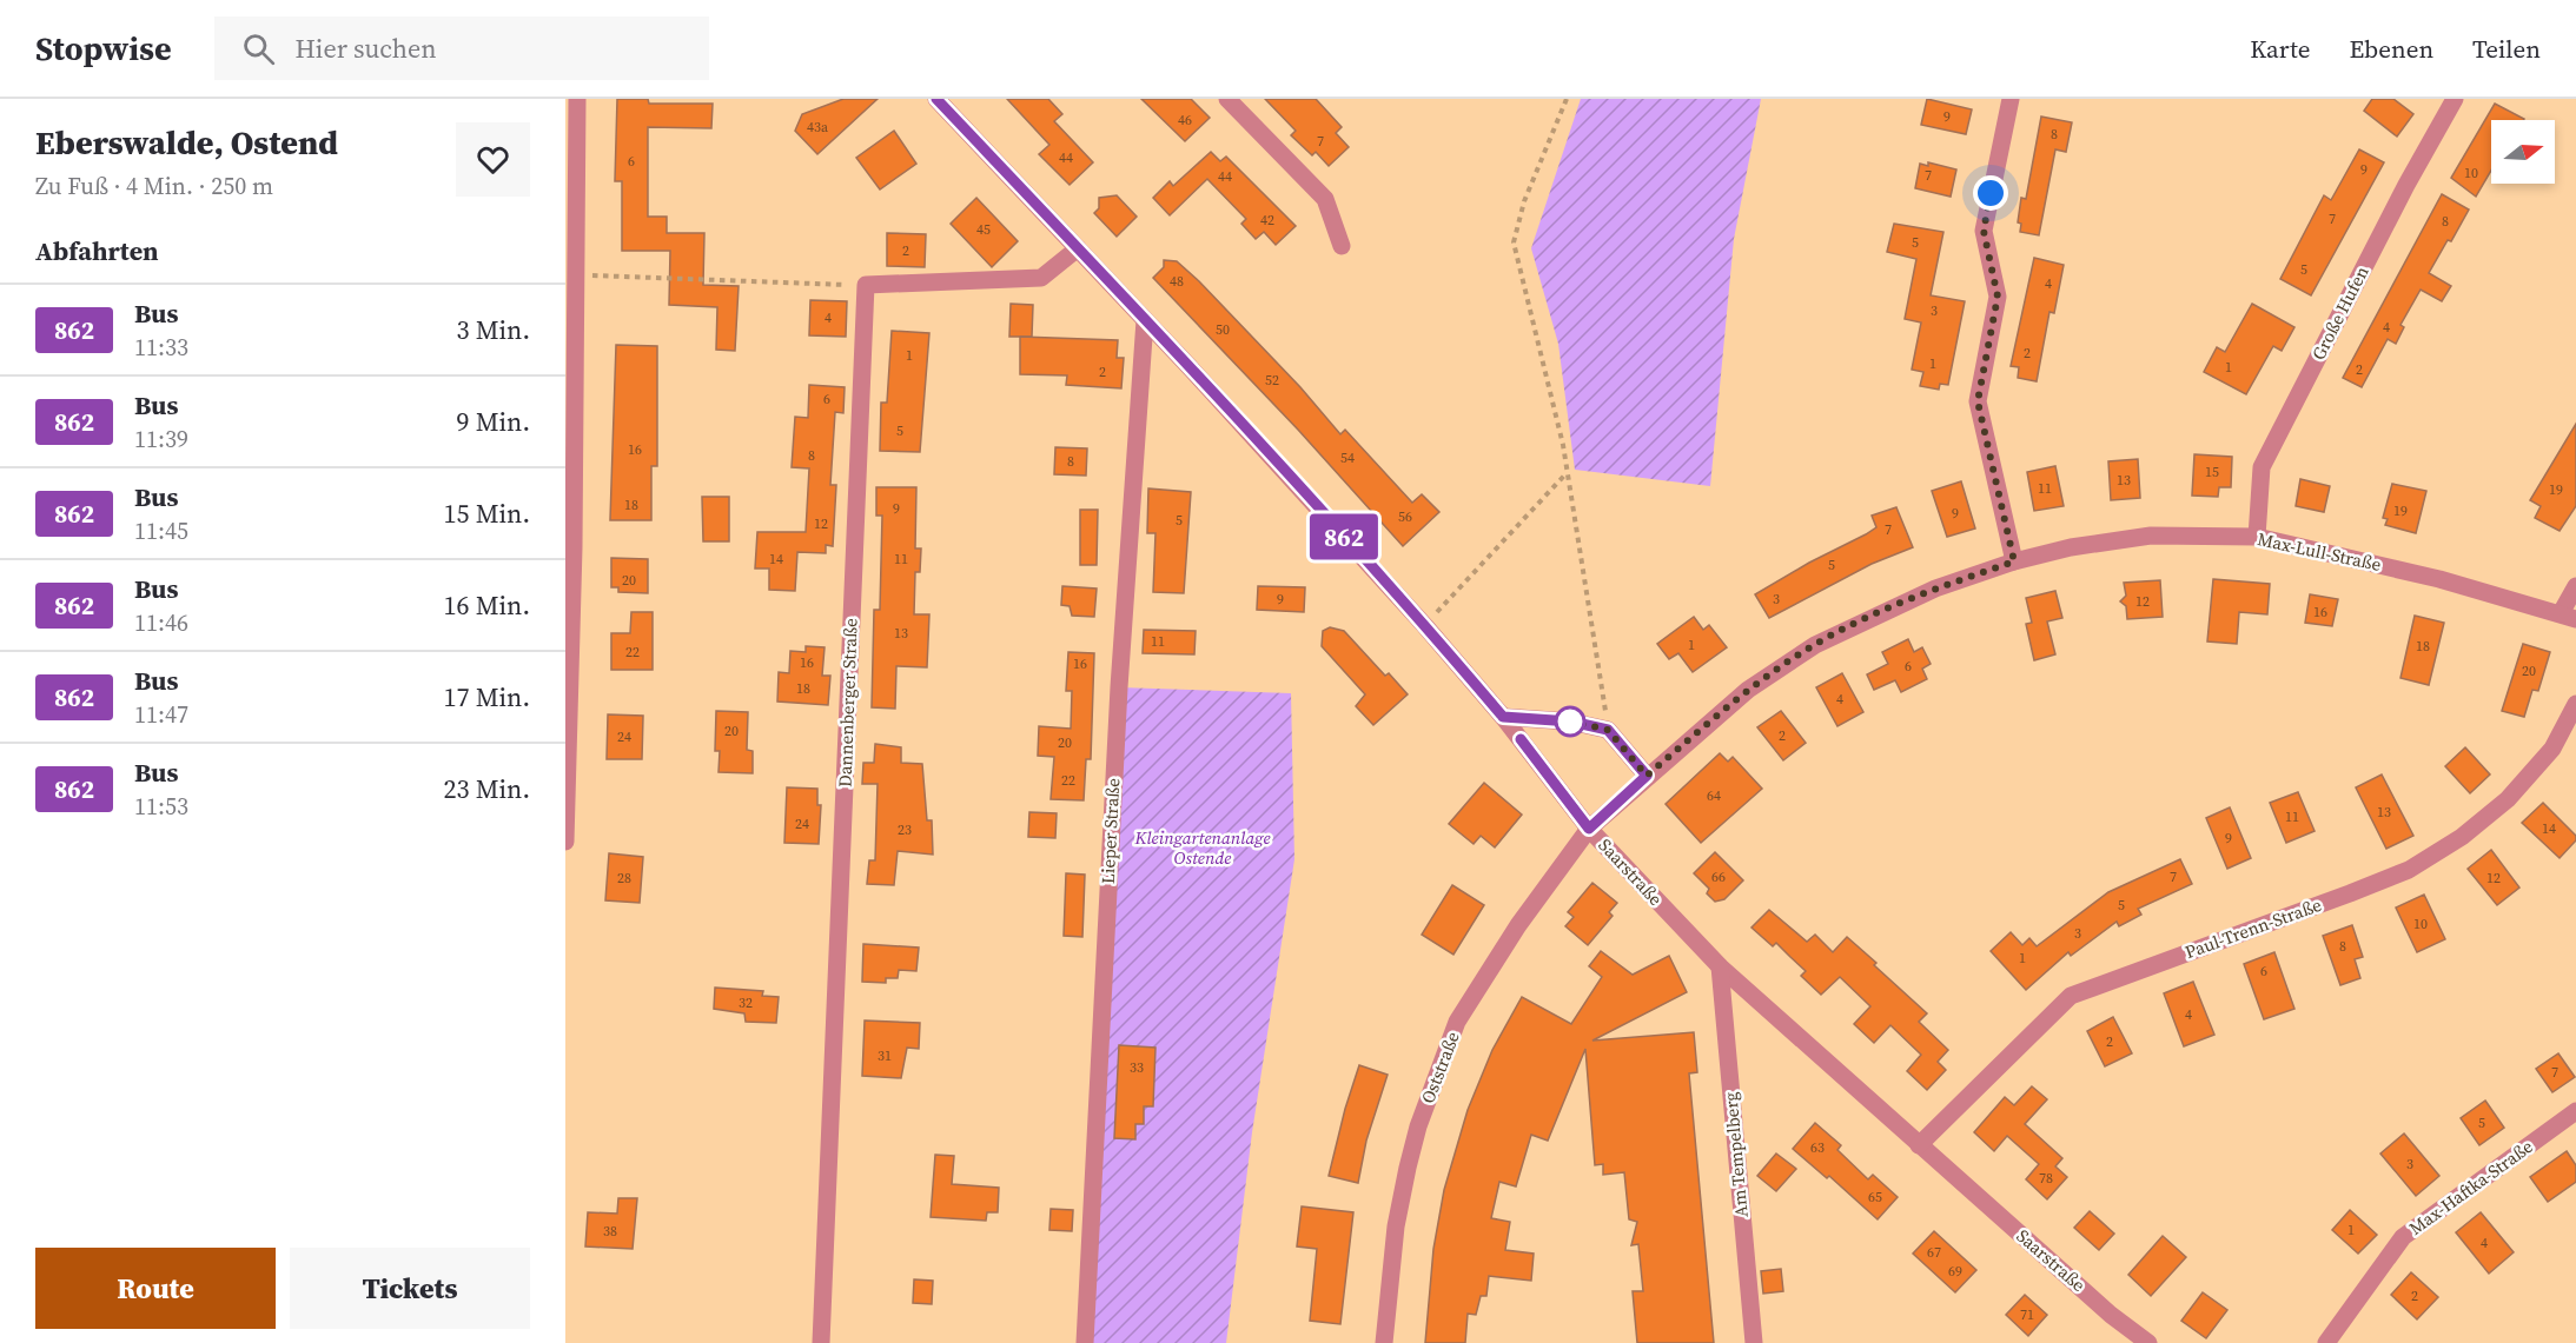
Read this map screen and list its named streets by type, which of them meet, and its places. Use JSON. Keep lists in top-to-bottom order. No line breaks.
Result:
{"streets":{"street":["Große Hufen","Max-Lull-Straße","Dannenberger Straße","Lieper Straße","Saarstraße","Paul-Trenn-Straße","Oststraße","Am Tempelberg","Max-Haftka-Straße"]},"crossings":[["Große Hufen","Max-Lull-Straße"],["Max-Lull-Straße","Saarstraße"],["Max-Lull-Straße","Oststraße"],["Lieper Straße","Saarstraße"],["Saarstraße","Paul-Trenn-Straße"],["Saarstraße","Oststraße"],["Saarstraße","Am Tempelberg"]],"parks":["Kleingartenanlage Ostende"],"lines":["bus line 862"],"house_numbers":["9","46","43a","8","7","44","6","9","10","7","44","7","42","8","45","5","2","5","48","4","3","4","4","50","2","1","1","1","2","2","52","6","5","16","8","54","8","15","13","11","19","18","9","19","9","56","5","12","7","14","11","5","20","9","3","12","16","13","11","1","18","22","16","16","6","20","18","4","20","2","24","20","22","64","13","11","24","14","23","9","66","7","28","12","5","10","3","8","1","6","32","4","2","31","33","7","5","63","3","78","65","1","38","4","67","69","2","71"],"north":"right","page":{"header":"Stopwise","search":"Hier suchen","nav":["Karte","Ebenen","Teilen"],"heading":[["Eberswalde, Ostend","Zu Fuß · 4 Min. · 250 m"],"Abfahrten"],"on_map":"862","list":[{"mark":"862","name":"Bus","note":"11:33","value":"3 Min."},{"mark":"862","name":"Bus","note":"11:39","value":"9 Min."},{"mark":"862","name":"Bus","note":"11:45","value":"15 Min."},{"mark":"862","name":"Bus","note":"11:46","value":"16 Min."},{"mark":"862","name":"Bus","note":"11:47","value":"17 Min."},{"mark":"862","name":"Bus","note":"11:53","value":"23 Min."}],"buttons":["Route","Tickets"]}}
